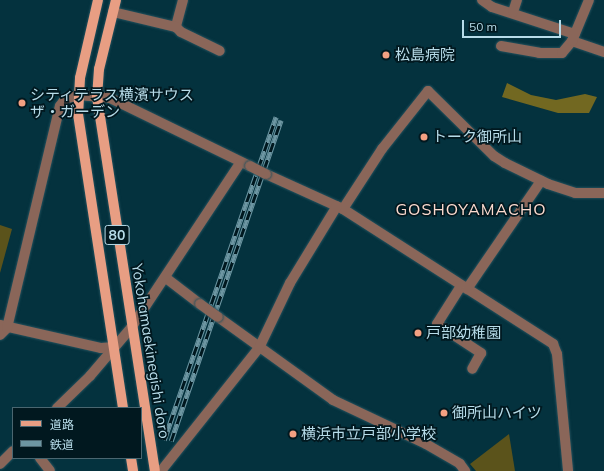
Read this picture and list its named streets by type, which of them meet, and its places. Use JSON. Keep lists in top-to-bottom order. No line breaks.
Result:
{"streets":{"main road":["80","Yokohamaekinegishi doro"]},"districts":["GOSHOYAMACHO"],"places":["松島病院","シティテラス横濱サウス ザ・ガーデン","トーク御所山","戸部幼稚園","御所山ハイツ","横浜市立戸部小学校"],"legend":["道路","鉄道"],"scale_bar":"50 m"}
